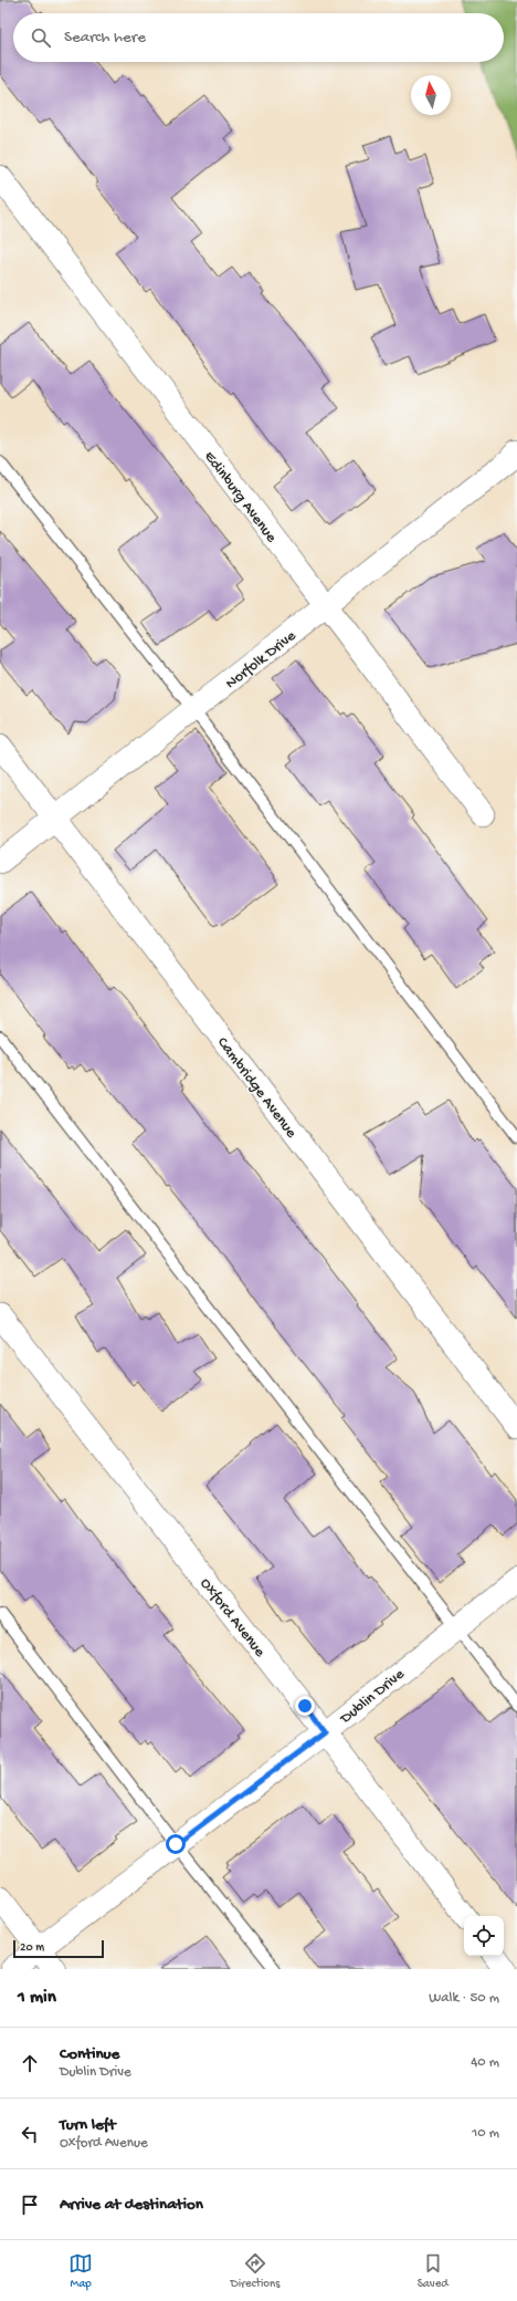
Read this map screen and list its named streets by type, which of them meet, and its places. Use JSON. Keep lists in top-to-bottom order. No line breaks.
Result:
{"streets":{"street":["Edinburg Avenue","Norfolk Drive","Cambridge Avenue","Oxford Avenue","Dublin Drive"]},"crossings":[["Edinburg Avenue","Norfolk Drive"],["Norfolk Drive","Cambridge Avenue"],["Oxford Avenue","Dublin Drive"]],"scale_bar":"20 m","north":"top","page":{"search":"Search here","scale":"20 m","heading":["1 min","Walk · 50 m"],"list":[["Continue","Dublin Drive","40 m"],["Turn left","Oxford Avenue","10 m"],"Arrive at destination"],"nav":["Map","Directions","Saved"]}}
